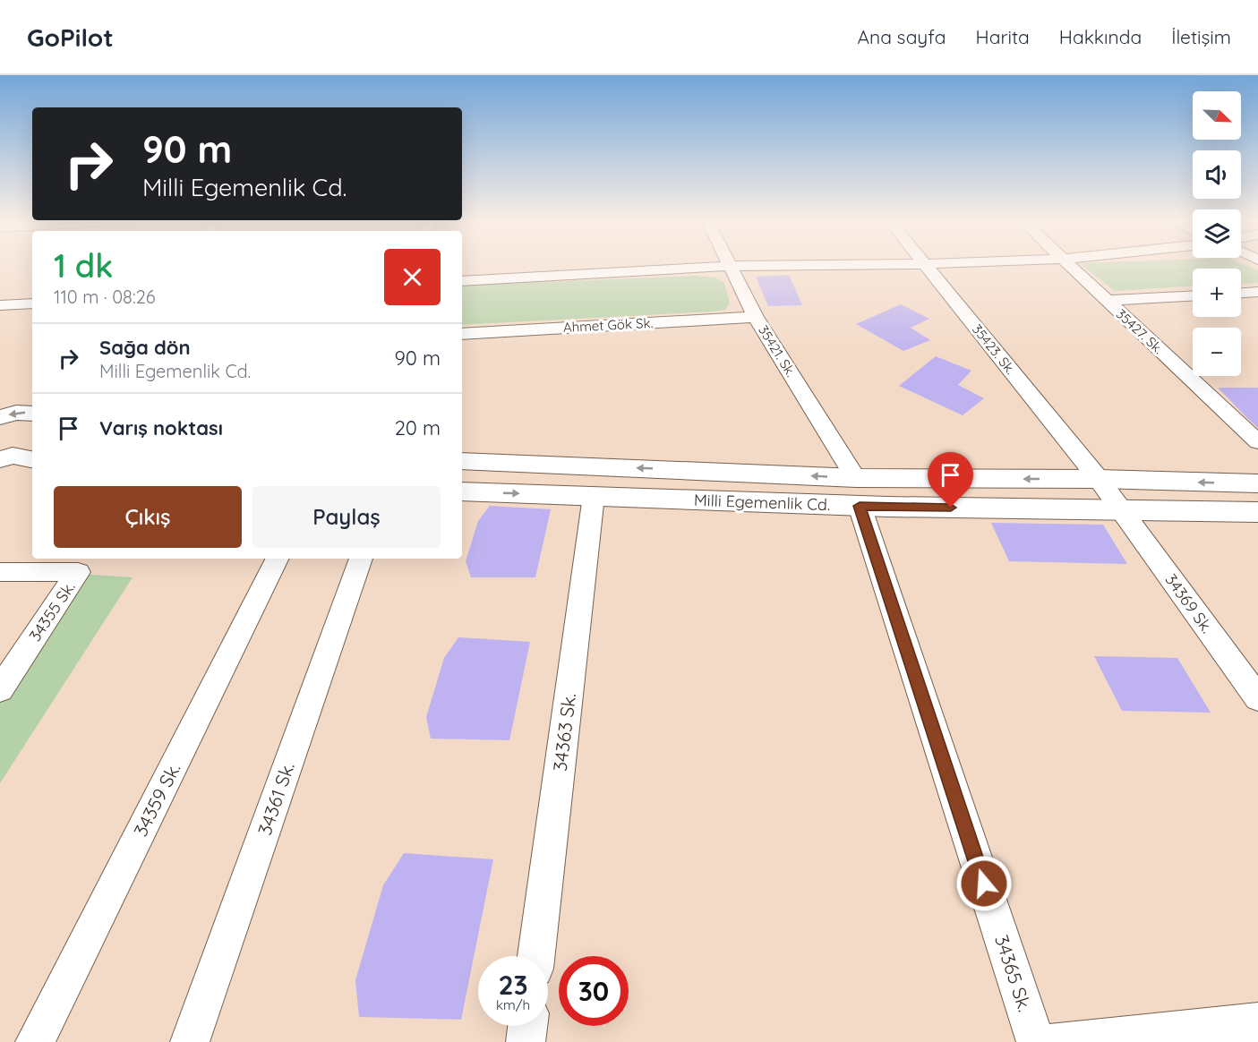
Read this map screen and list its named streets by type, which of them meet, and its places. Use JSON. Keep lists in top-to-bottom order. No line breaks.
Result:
{"streets":{"street":["Ahmet Gök Sk.","35427. Sk.","35423. Sk.","35421. Sk.","Milli Egemenlik Cd.","34369 Sk.","34355 Sk.","34363 Sk.","34361 Sk.","34359 Sk.","34365 Sk."]},"crossings":[["Ahmet Gök Sk.","35421. Sk."],["35423. Sk.","Milli Egemenlik Cd."],["35423. Sk.","34369 Sk."],["35421. Sk.","Milli Egemenlik Cd."],["35421. Sk.","34365 Sk."],["Milli Egemenlik Cd.","34369 Sk."],["Milli Egemenlik Cd.","34363 Sk."],["Milli Egemenlik Cd.","34365 Sk."]],"north":"bottom right","page":{"header":"GoPilot","nav":["Ana sayfa","Harita","Hakkında","İletişim"],"map_buttons":["+","−"],"turn":["90 m","Milli Egemenlik Cd."],"heading":["1 dk","110 m · 08:26"],"list":[{"name":"Sağa dön","note":"Milli Egemenlik Cd.","value":"90 m"},{"name":"Varış noktası","value":"20 m"}],"buttons":["Çıkış","Paylaş"],"speed":"23 km/h","limit":"30"}}
